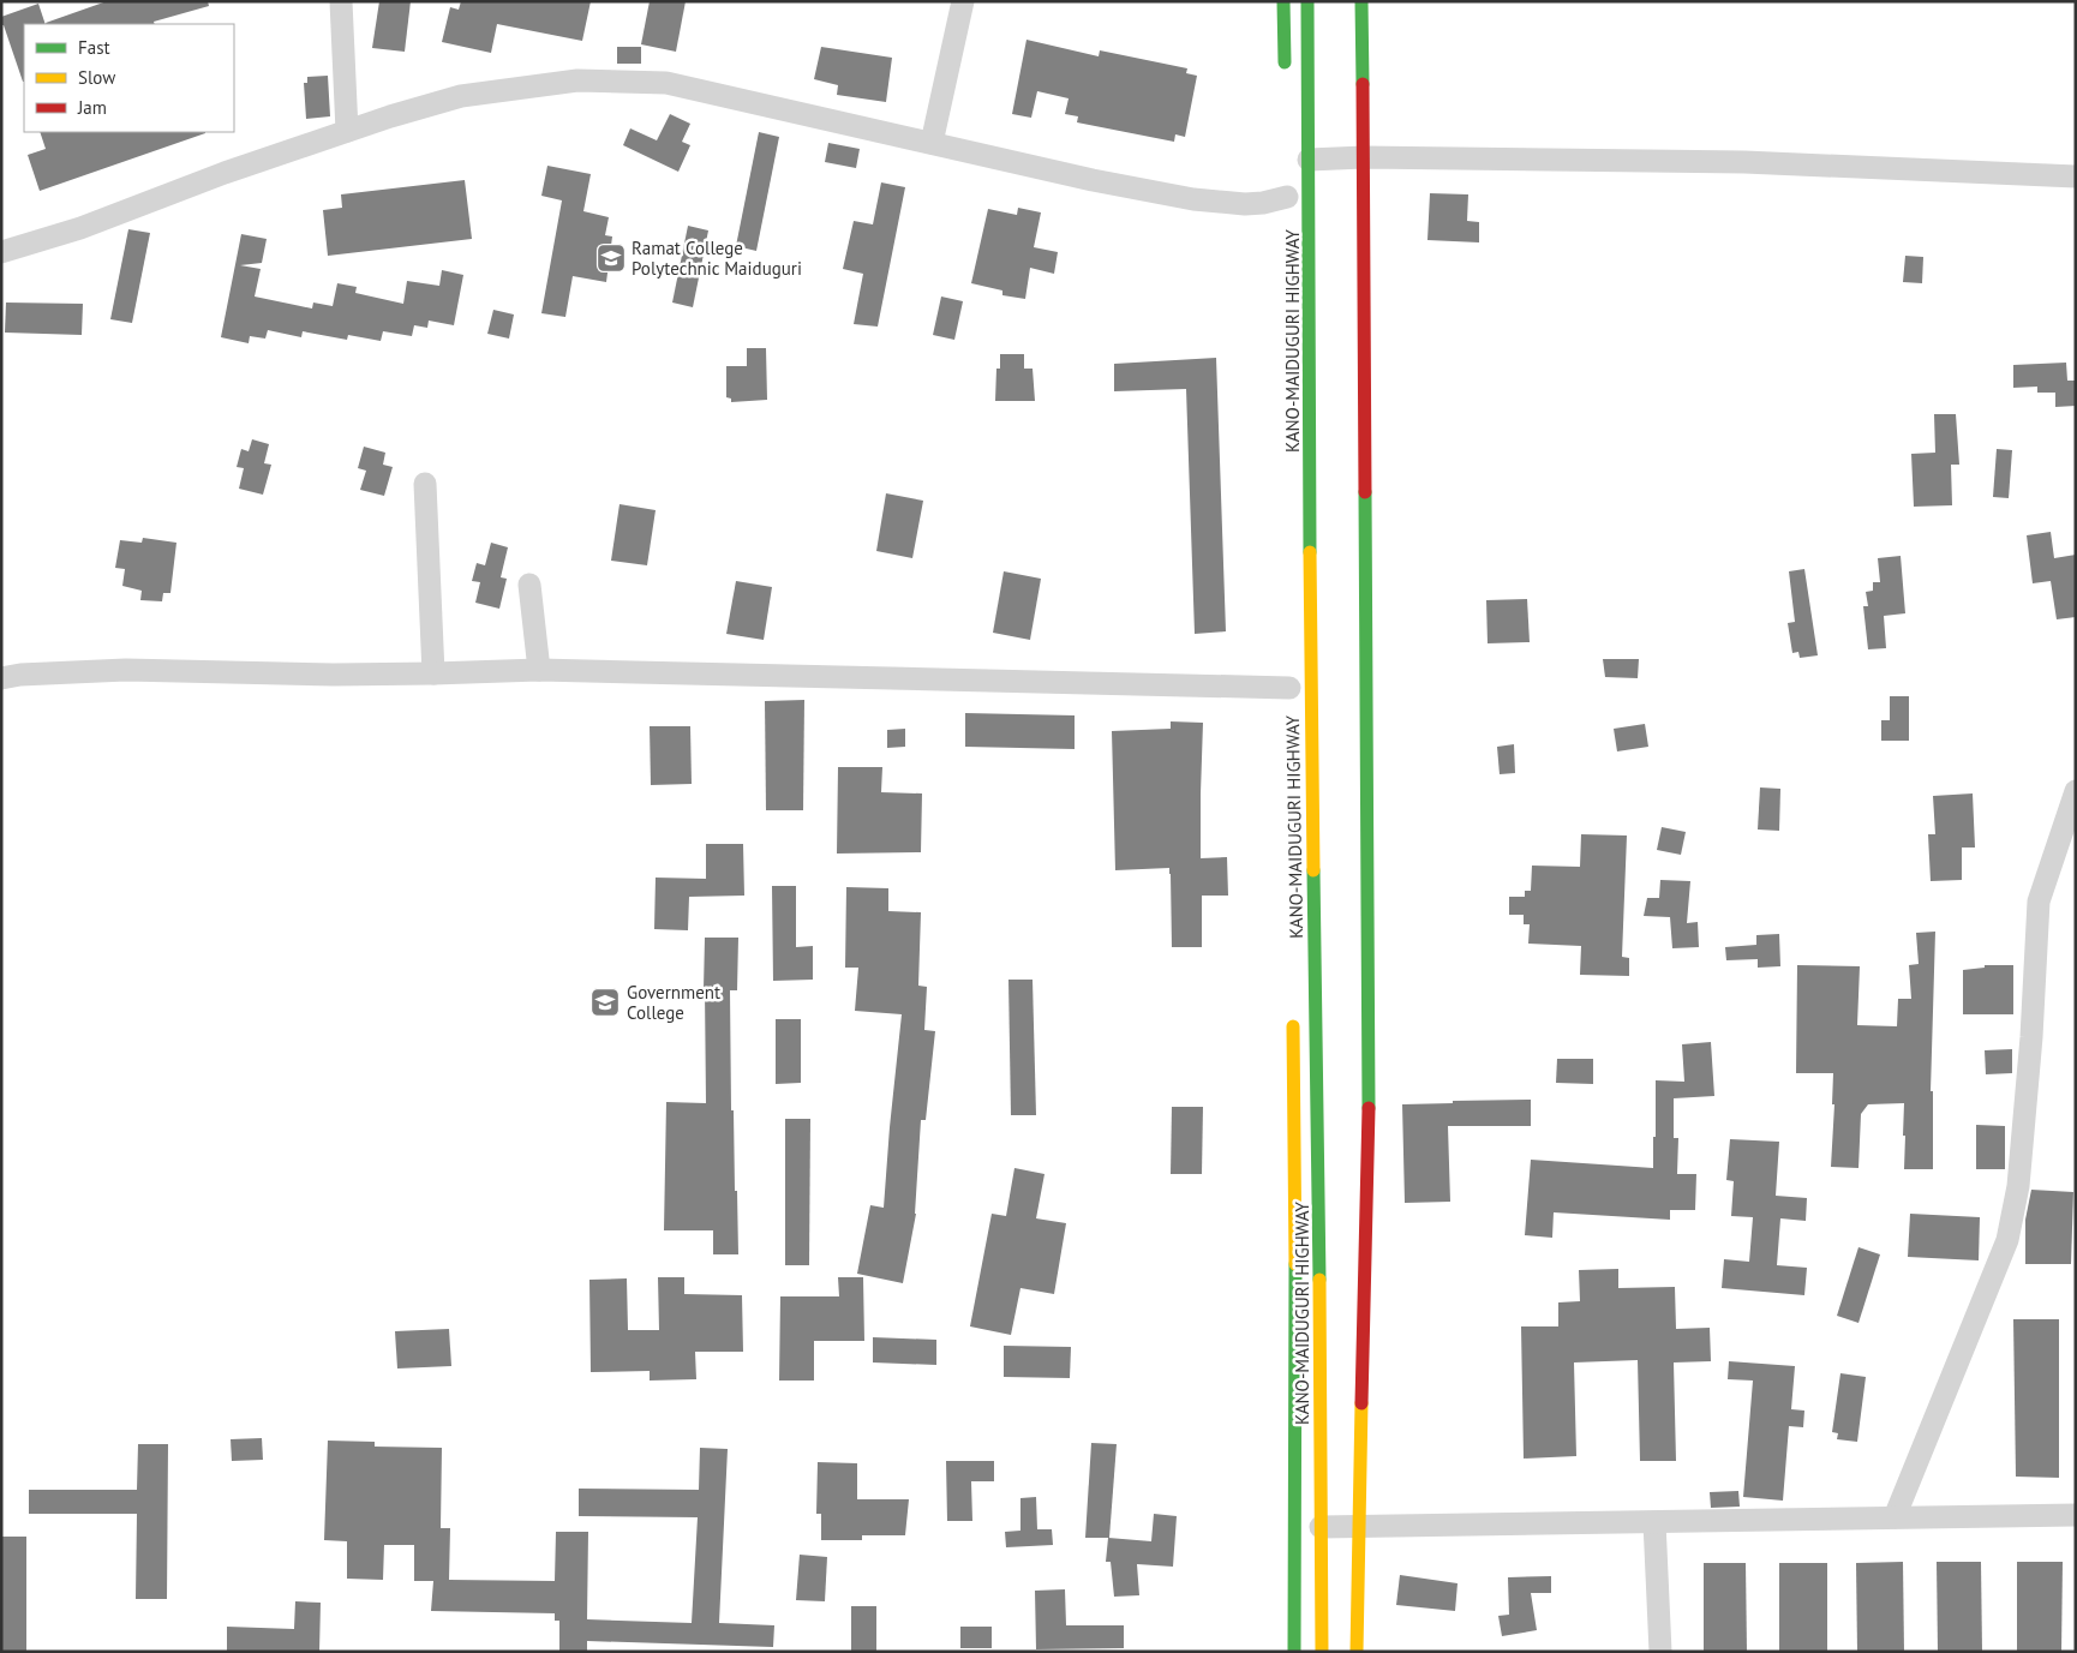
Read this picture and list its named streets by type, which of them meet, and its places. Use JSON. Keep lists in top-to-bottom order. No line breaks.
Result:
{"streets":{"main road":["KANO-MAIDUGURI HIGHWAY"]},"places":{"school or university":["Ramat College Polytechnic Maiduguri","Government College"]},"legend":["Fast","Slow","Jam"]}
